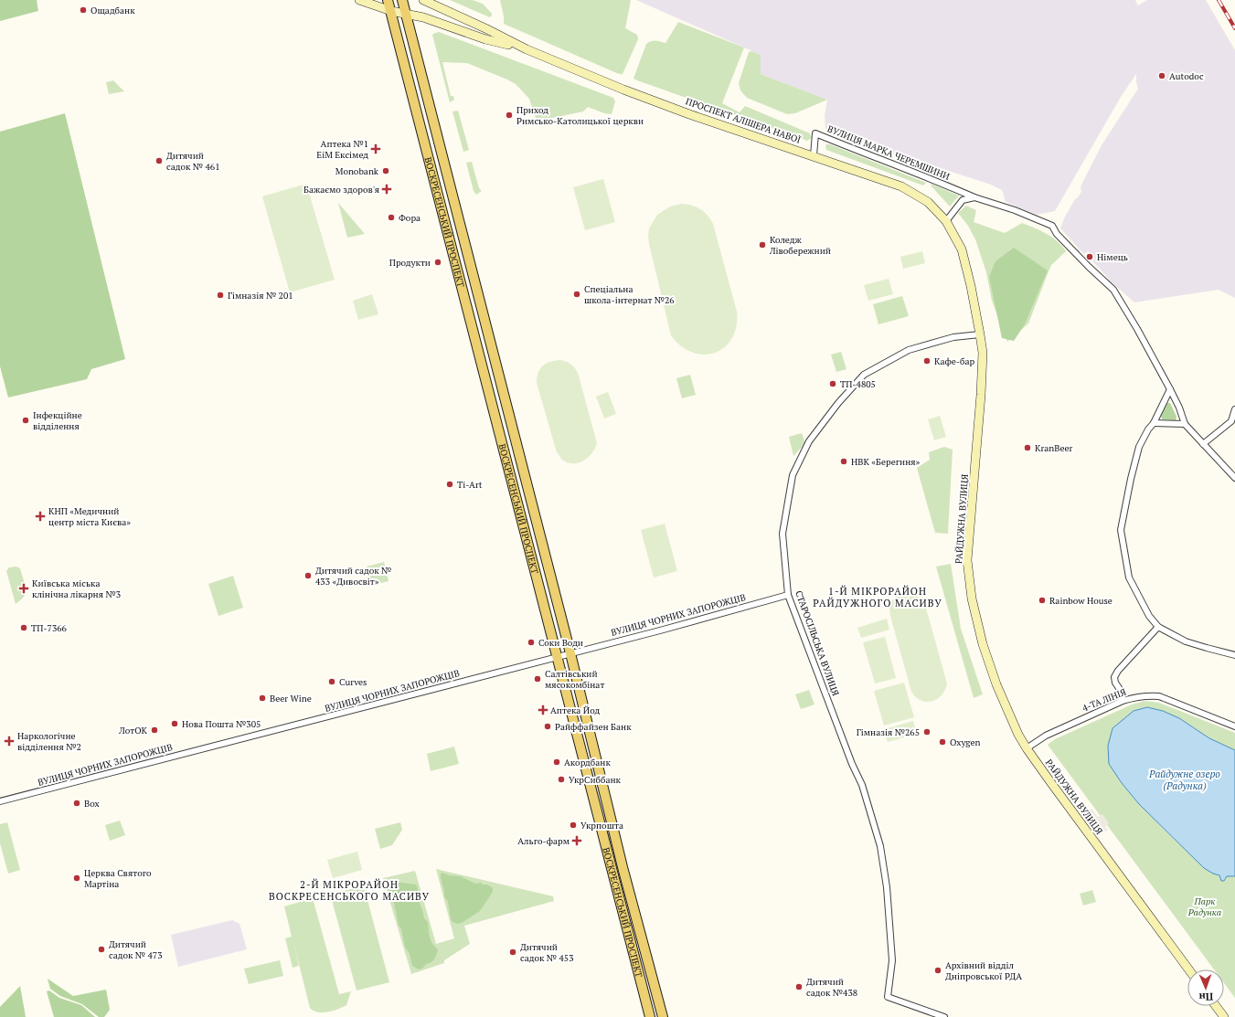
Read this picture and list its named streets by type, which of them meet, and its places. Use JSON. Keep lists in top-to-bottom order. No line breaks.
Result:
{"streets":{"main road":["ВОСКРЕСЕНСЬКИЙ ПРОСПЕКТ"],"street":["ПРОСПЕКТ АЛІШЕРА НАВОЇ","ВУЛИЦЯ МАРКА ЧЕРЕМШИНИ","РАЙДУЖНА ВУЛИЦЯ","ВУЛИЦЯ ЧОРНИХ ЗАПОРОЖЦІВ","СТАРОСІЛЬСЬКА ВУЛИЦЯ","4-ТА ЛІНІЯ"]},"crossings":[["ПРОСПЕКТ АЛІШЕРА НАВОЇ","ВУЛИЦЯ МАРКА ЧЕРЕМШИНИ"],["ПРОСПЕКТ АЛІШЕРА НАВОЇ","ВОСКРЕСЕНСЬКИЙ ПРОСПЕКТ"],["ПРОСПЕКТ АЛІШЕРА НАВОЇ","РАЙДУЖНА ВУЛИЦЯ"],["ВОСКРЕСЕНСЬКИЙ ПРОСПЕКТ","ВУЛИЦЯ ЧОРНИХ ЗАПОРОЖЦІВ"],["РАЙДУЖНА ВУЛИЦЯ","СТАРОСІЛЬСЬКА ВУЛИЦЯ"],["РАЙДУЖНА ВУЛИЦЯ","4-ТА ЛІНІЯ"],["ВУЛИЦЯ ЧОРНИХ ЗАПОРОЖЦІВ","СТАРОСІЛЬСЬКА ВУЛИЦЯ"]],"districts":["1-Й МІКРОРАЙОН РАЙДУЖНОГО МАСИВУ","2-Й МІКРОРАЙОН ВОСКРЕСЕНСЬКОГО МАСИВУ"],"water":["Райдужне озеро (Радунка)"],"parks":["Парк Радунка"],"places":{"other":["Ощадбанк","Autodoc","Приход Римсько-Католицької церкви","Дитячий садок № 461","Monobank","Фора","Коледж Лівобережний","Німець","Продукти","Спеціальна школа-інтернат №26","Гімназія № 201","Кафе-бар","ТП-4805","Інфекційне відділення","KranBeer","НВК «Берегиня»","Ti-Art","Дитячий садок № 433 «Дивосвіт»","Rainbow House","ТП-7366","Соки Води","Салтівський мясокомбінат","Curves","Beer Wine","Нова Пошта №305","Райффайзен Банк","ЛотОК","Гімназія №265","Oxygen","Акордбанк","УкрСиббанк","Box","Укрпошта","Церква Святого Мартіна","Дитячий садок № 473","Дитячий садок № 453","Архівний відділ Дніпровської РДА","Дитячий садок №438"],"health":["Аптека №1 EiM Ексімед","Бажаємо здоров'я","КНП «Медичний центр міста Києва»","Київська міська клінічна лікарня №3","Аптека Йод","Наркологічне відділення №2","Альго-фарм"]},"north":"bottom"}
